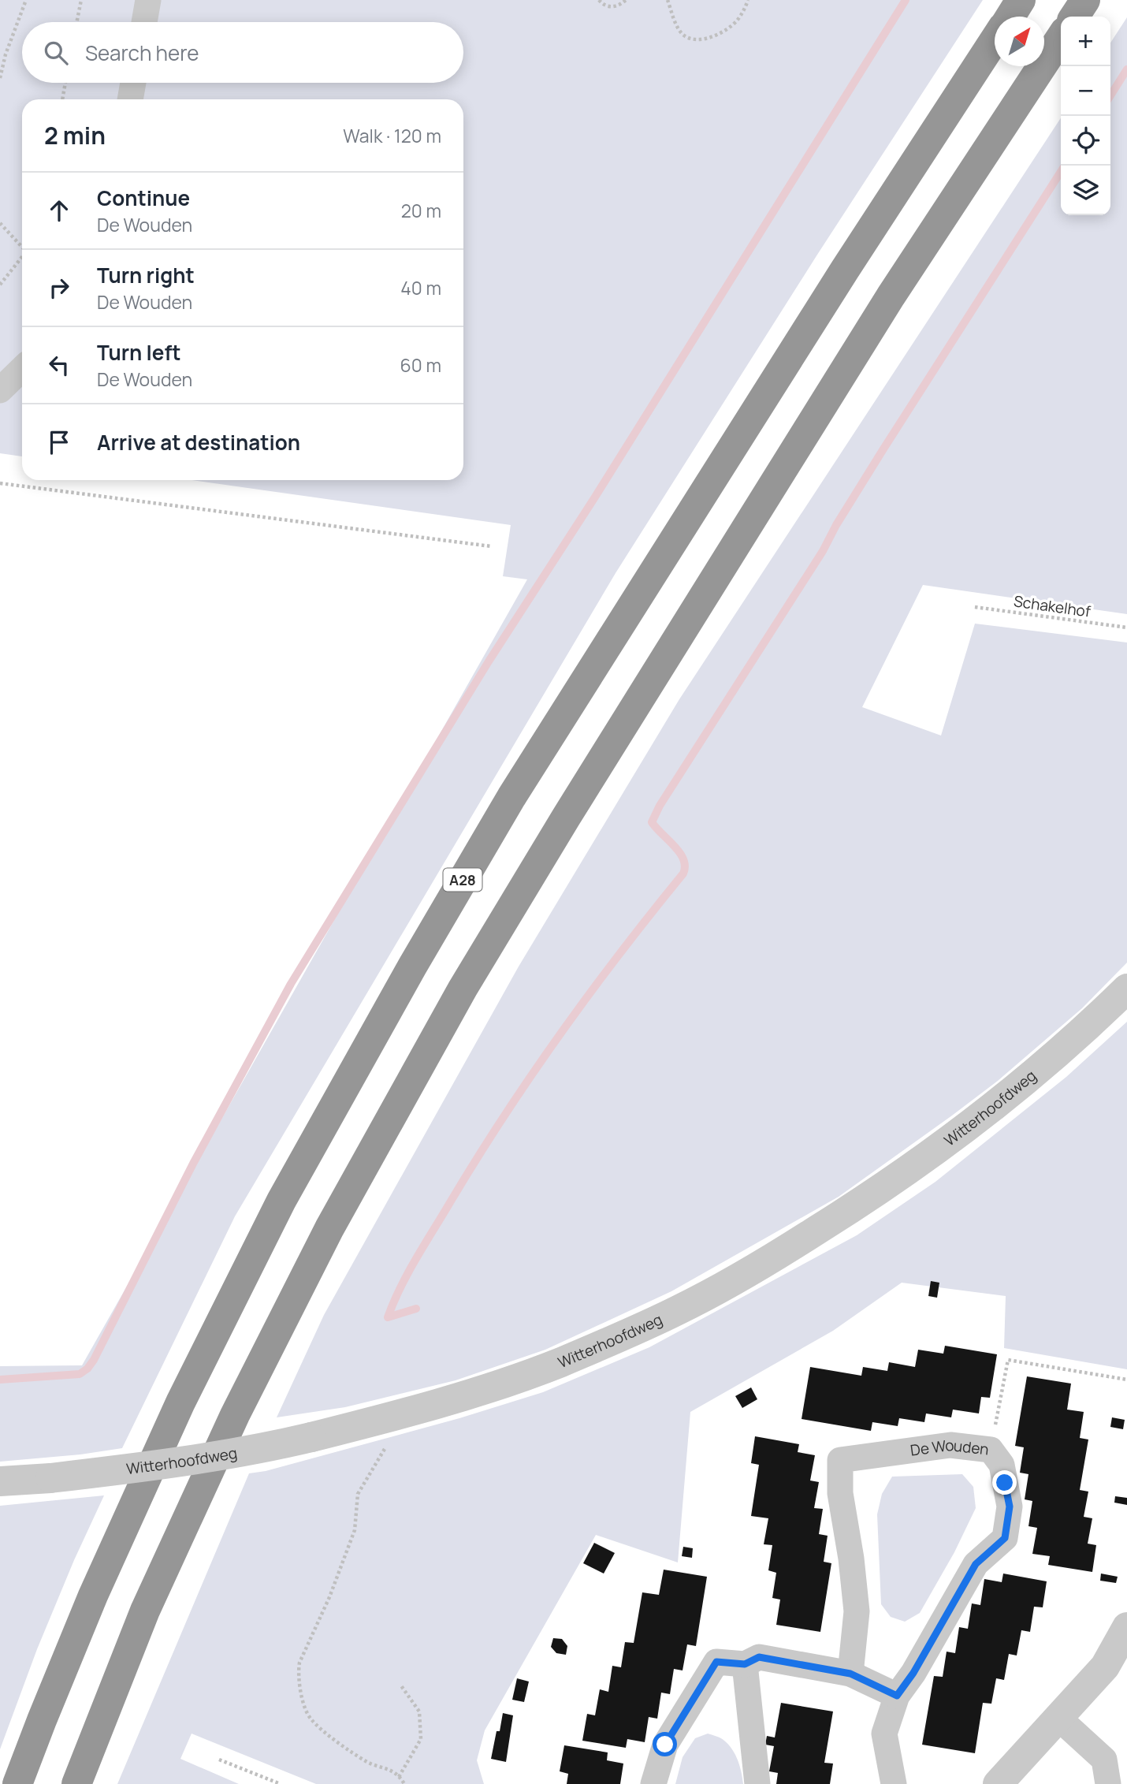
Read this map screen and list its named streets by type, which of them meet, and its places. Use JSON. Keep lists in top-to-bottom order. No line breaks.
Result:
{"streets":{"highway":["A28"],"street":["Witterhoofdweg","De Wouden"],"path":["Schakelhof"]},"north":"top right","page":{"map_buttons":["+","−"],"search":"Search here","heading":["2 min","Walk · 120 m"],"list":[["Continue","De Wouden","20 m"],["Turn right","De Wouden","40 m"],["Turn left","De Wouden","60 m"],"Arrive at destination"]}}
